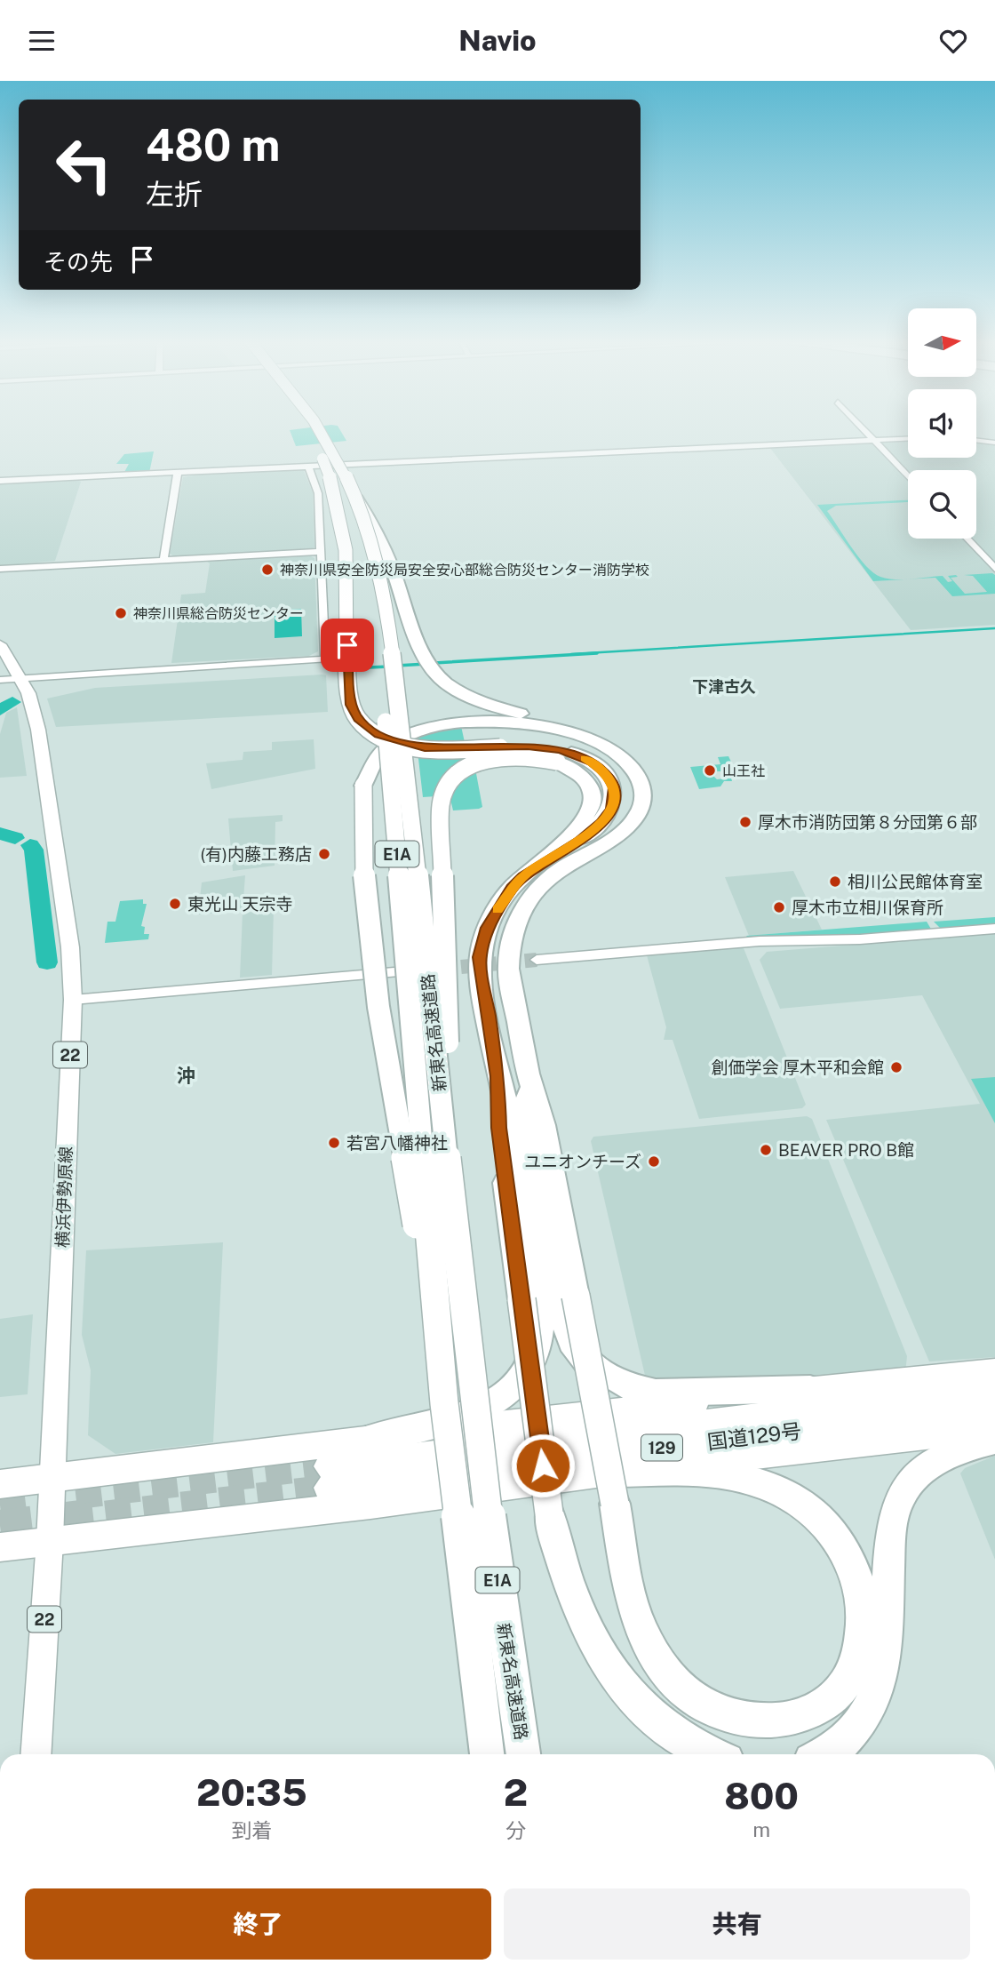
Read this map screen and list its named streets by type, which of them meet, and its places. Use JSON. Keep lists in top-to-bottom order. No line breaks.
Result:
{"streets":{"highway":["E1A","新東名高速道路","国道129号","129"],"main road":["22","横浜伊勢原線"]},"crossings":[["横浜伊勢原線","129"]],"districts":["下津古久","沖"],"places":["神奈川県安全防災局安全安心部総合防災センター消防学校","神奈川県総合防災センター","山王社","厚木市消防団第８分団第６部","(有)内藤工務店","相川公民館体育室","東光山 天宗寺","厚木市立相川保育所","創価学会 厚木平和会館","若宮八幡神社","BEAVER PRO B館","ユニオンチーズ"],"north":"right","page":{"header":"Navio","turn":["480 m","左折"],"then":"その先","eta":["20:35","到着","2","分","800","m"],"buttons":["終了","共有"]}}
